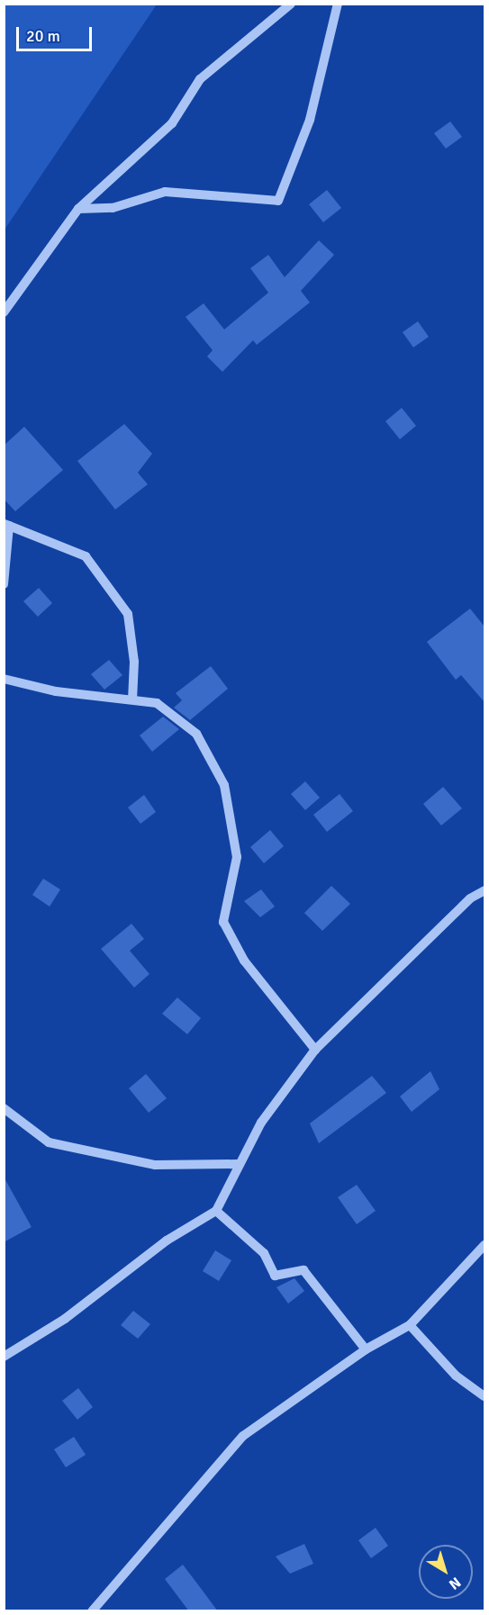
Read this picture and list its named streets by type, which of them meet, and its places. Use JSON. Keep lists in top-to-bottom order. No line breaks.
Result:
{"scale_bar":"20 m","north":"bottom right"}
